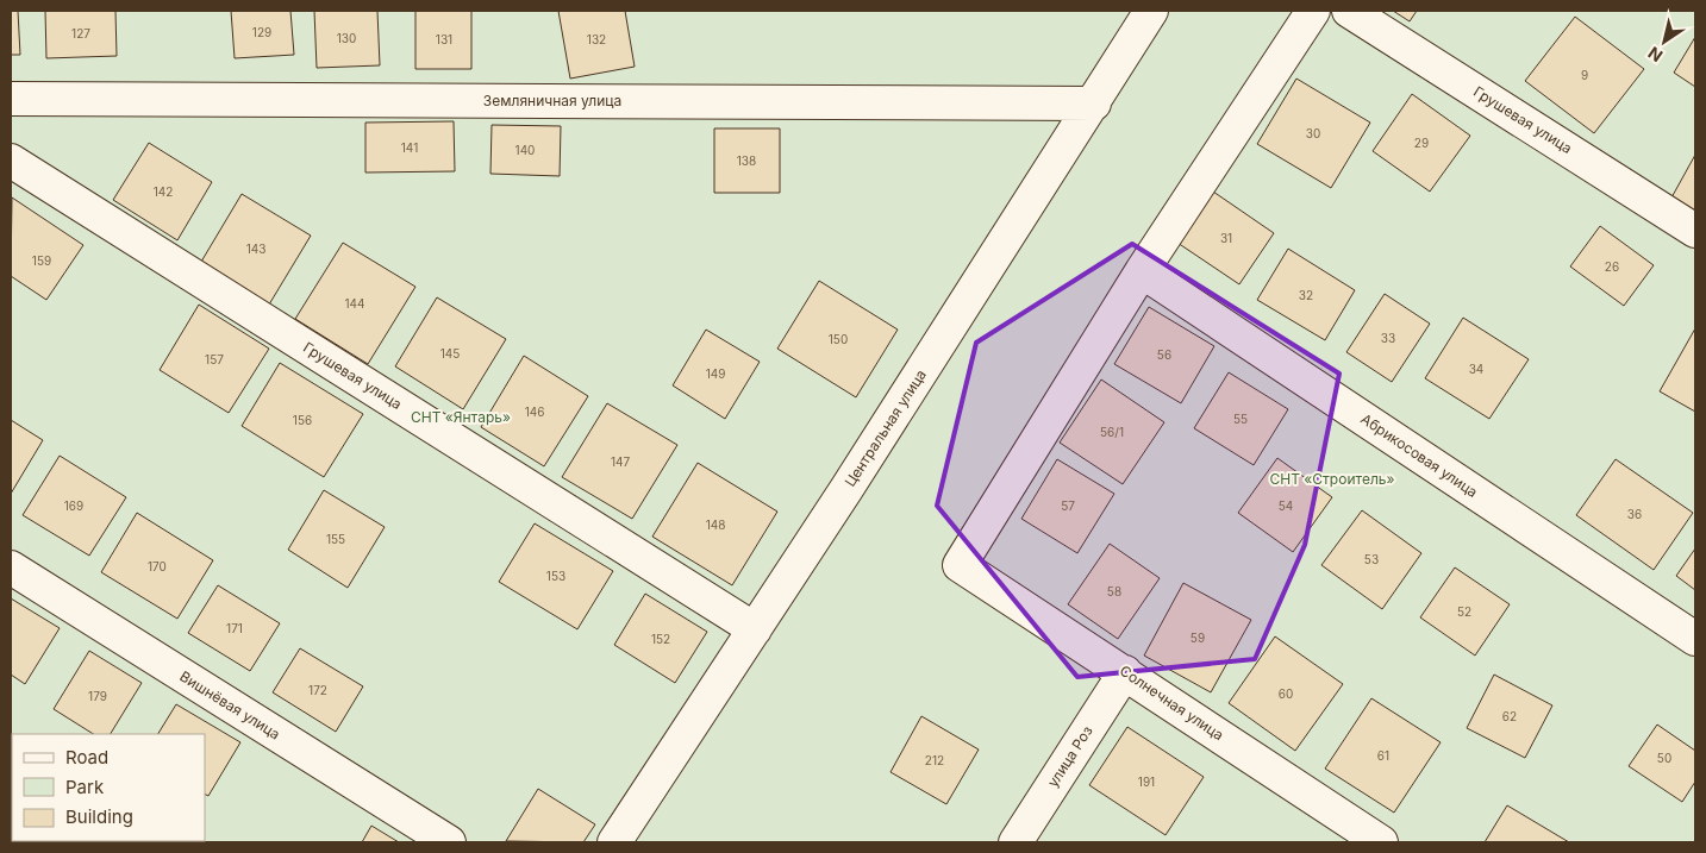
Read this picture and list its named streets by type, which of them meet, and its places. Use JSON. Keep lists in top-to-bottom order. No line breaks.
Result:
{"streets":{"street":["Земляничная улица","Грушевая улица","Центральная улица","Абрикосовая улица","Солнечная улица","Вишнёвая улица","улица Роз"]},"crossings":[["Земляничная улица","Центральная улица"],["Грушевая улица","Центральная улица"],["Абрикосовая улица","Солнечная улица"],["Солнечная улица","улица Роз"]],"parks":["СНТ «Янтарь»","СНТ «Строитель»"],"house_numbers":["129","127","130","131","132","9","30","29","141","140","138","142","31","143","159","26","32","144","33","150","145","56","157","34","149","146","55","156","56/1","147","169","57","54","36","148","155","53","170","153","58","52","171","59","152","172","60","179","62","61","50","212","191"],"legend":["Road","Park","Building"],"north":"bottom left"}
